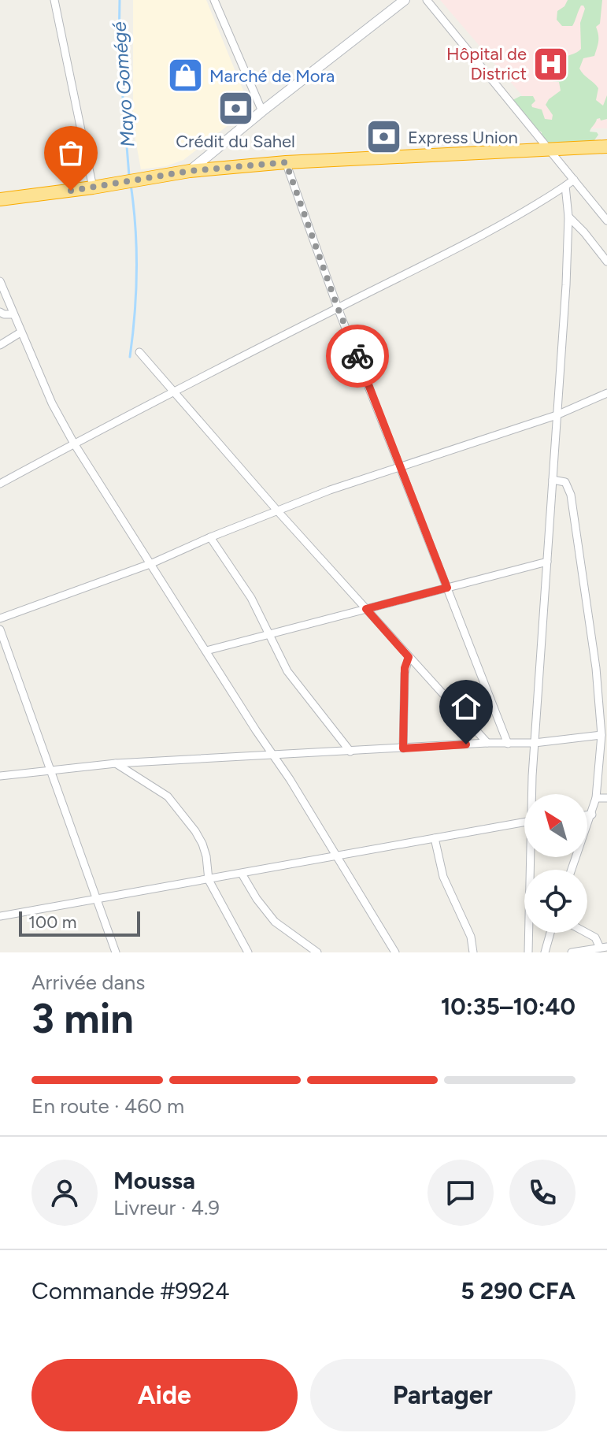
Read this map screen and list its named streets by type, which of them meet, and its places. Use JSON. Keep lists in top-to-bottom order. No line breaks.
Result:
{"water":["Mayo Gomégé"],"places":{"hospital":["Hôpital de District"],"shop":["Marché de Mora"],"bank":["Crédit du Sahel","Express Union"]},"scale_bar":"100 m","north":"top left","page":{"scale":"100 m","heading":["3 min","Arrivée dans","10:35–10:40"],"panel":["Moussa","Livreur · 4.9","Commande #9924","5 290 CFA"],"bar":"En route · 460 m","buttons":["Aide","Partager"]}}
